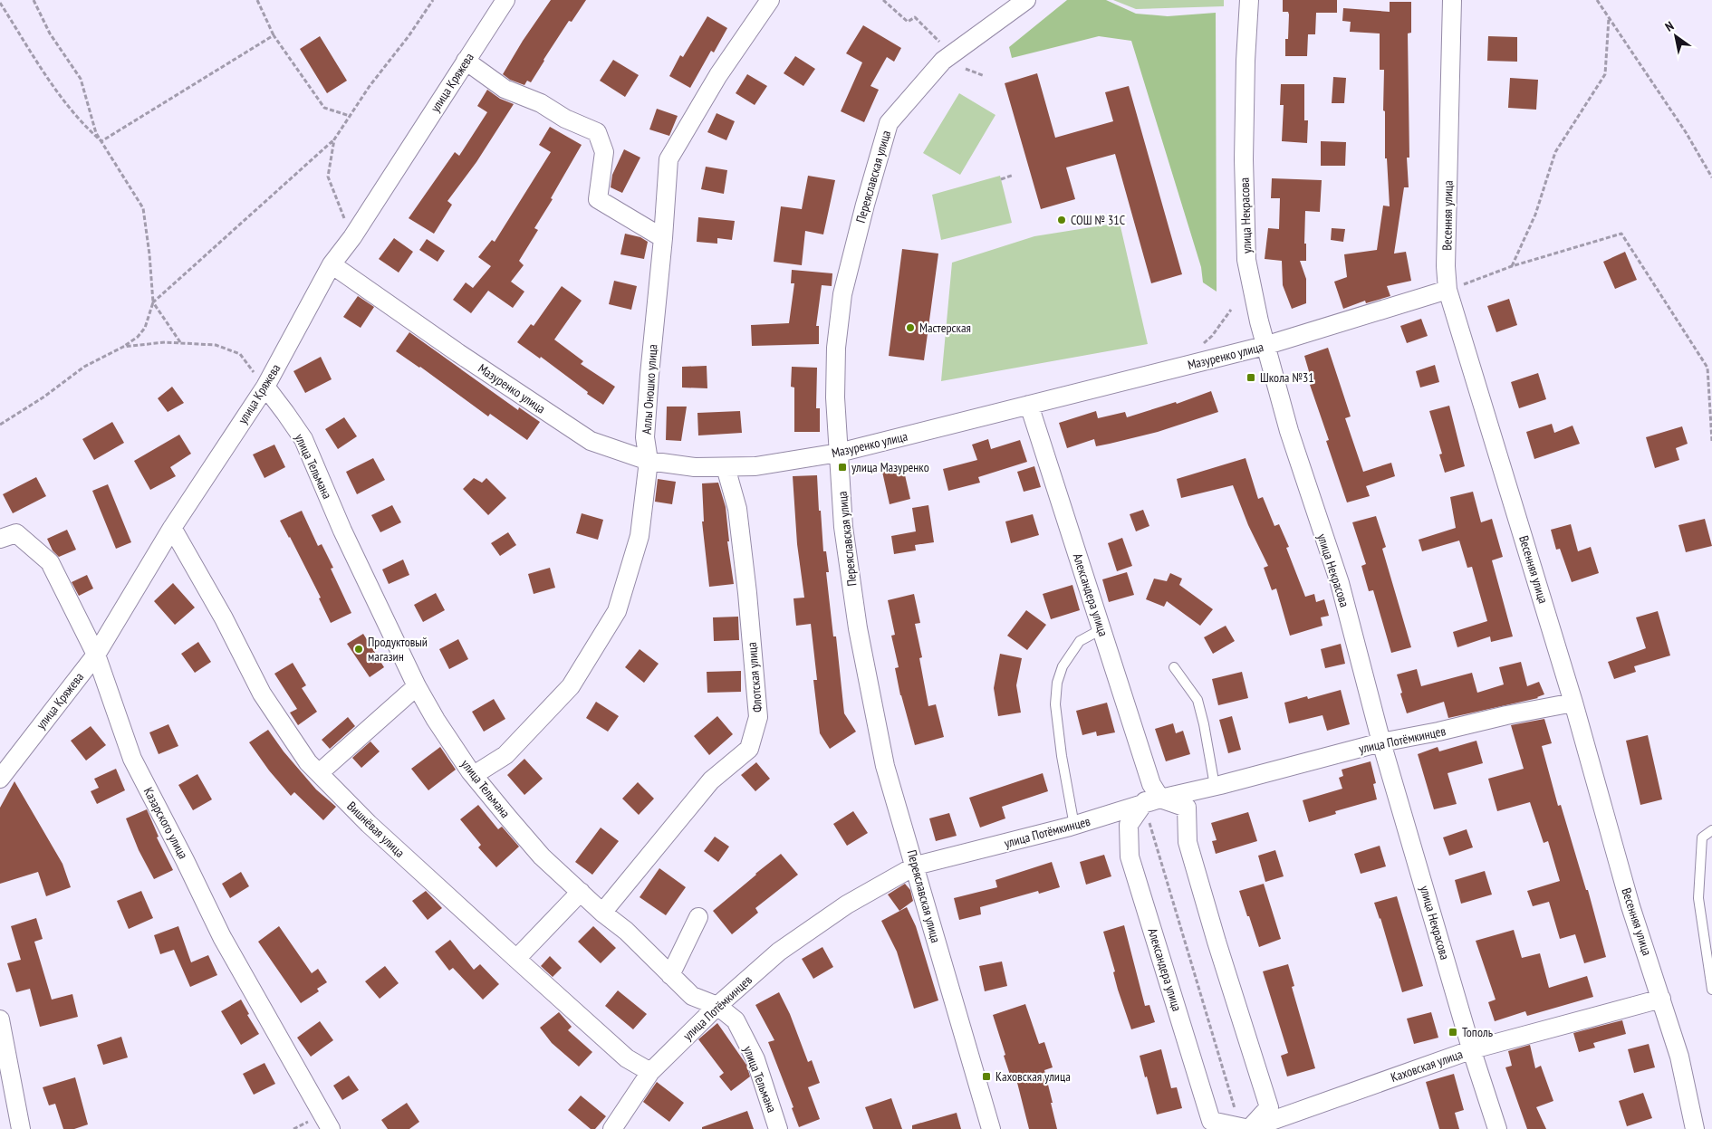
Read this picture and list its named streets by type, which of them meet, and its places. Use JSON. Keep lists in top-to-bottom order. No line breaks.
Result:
{"streets":{"street":["улица Кряжева","Переяславская улица","улица Некрасова","Весенняя улица","Мазуренко улица","Аллы Оношко улица","улица Тельмана","Александера улица","Флотская улица","улица Потёмкинцев","Казарского улица","Вишнёвая улица","Каховская улица"]},"crossings":[["улица Кряжева","Мазуренко улица"],["улица Кряжева","улица Тельмана"],["улица Кряжева","Казарского улица"],["улица Кряжева","Вишнёвая улица"],["Переяславская улица","Мазуренко улица"],["Переяславская улица","улица Потёмкинцев"],["улица Некрасова","Мазуренко улица"],["улица Некрасова","улица Потёмкинцев"],["улица Некрасова","Каховская улица"],["Весенняя улица","Мазуренко улица"],["Весенняя улица","улица Потёмкинцев"],["Весенняя улица","Каховская улица"],["Мазуренко улица","Аллы Оношко улица"],["Мазуренко улица","Александера улица"],["Мазуренко улица","Флотская улица"],["Аллы Оношко улица","улица Тельмана"],["улица Тельмана","Флотская улица"],["улица Тельмана","улица Потёмкинцев"],["Александера улица","улица Потёмкинцев"],["Александера улица","Каховская улица"],["улица Потёмкинцев","Вишнёвая улица"]],"places":{"other":["СОШ № 31С","Мастерская","Продуктовый магазин"],"transit":["Школа №31","улица Мазуренко","Тополь","Каховская улица"]},"north":"top left"}
